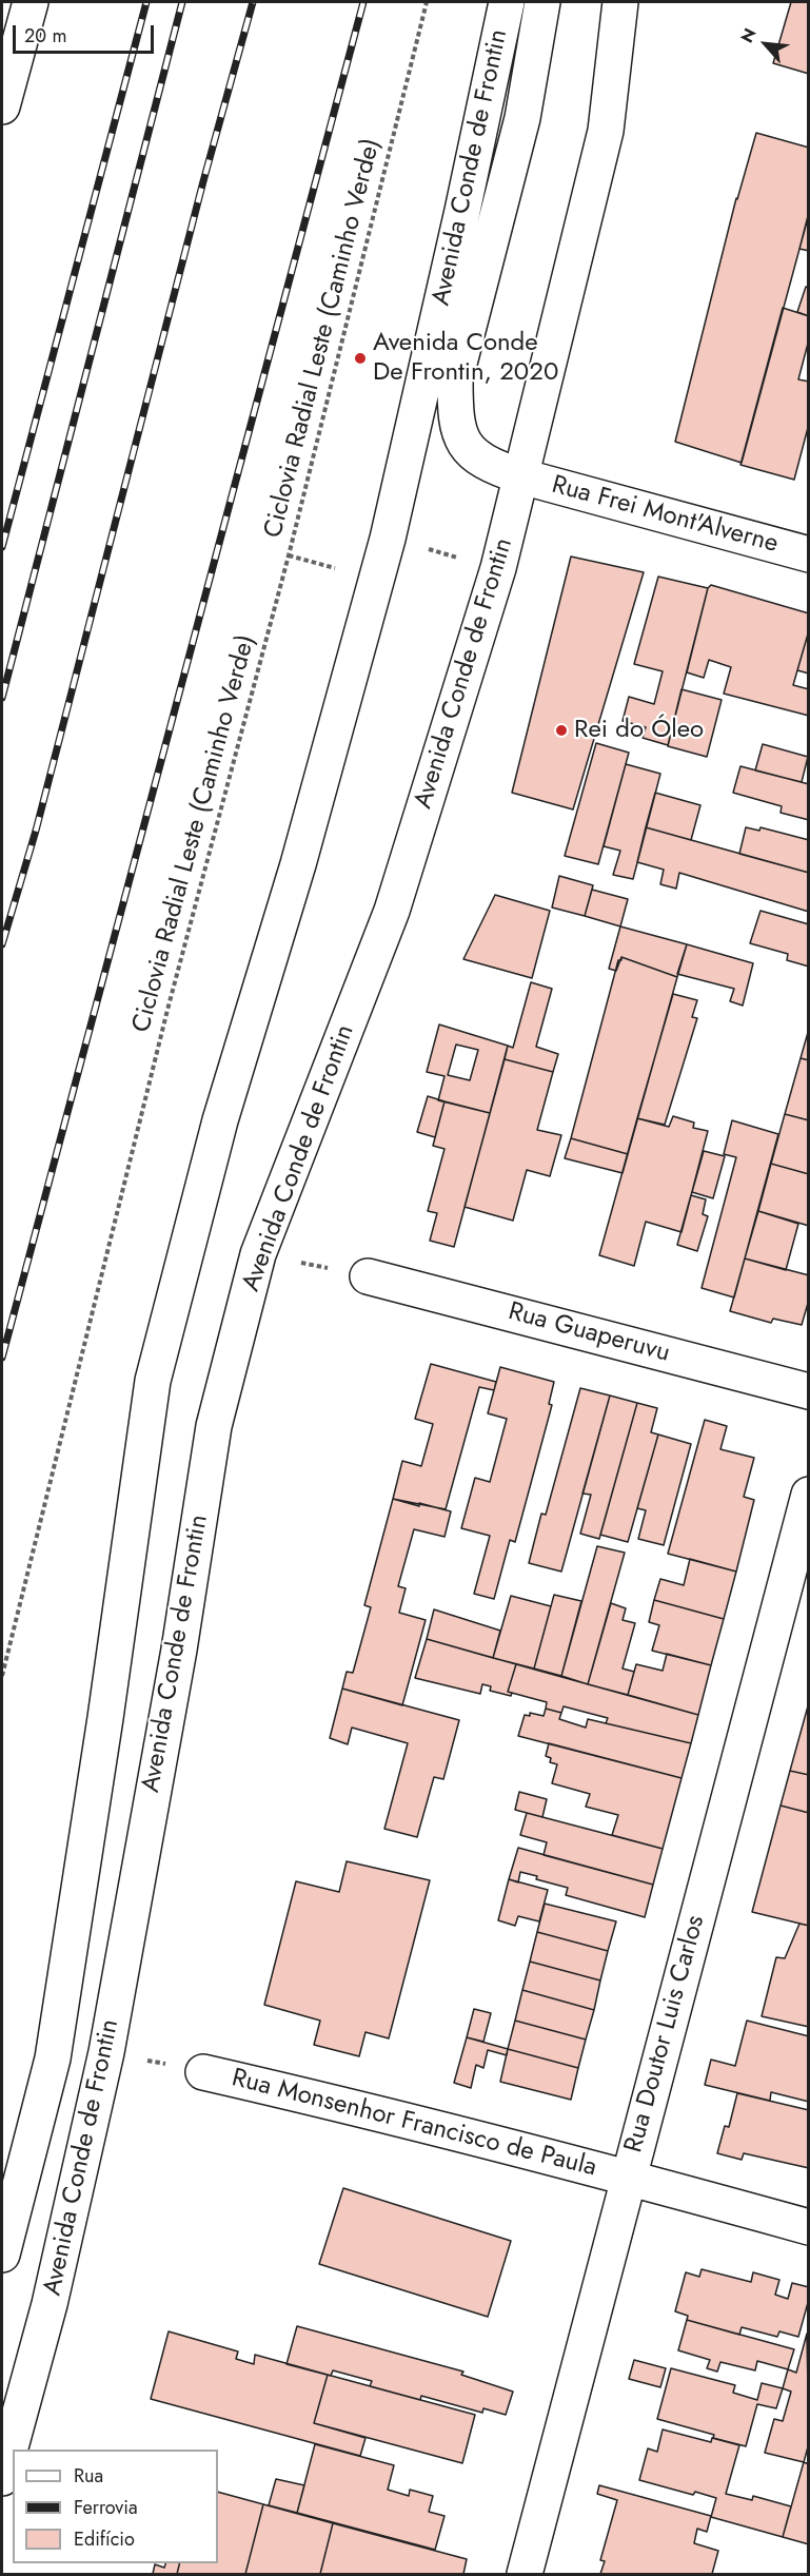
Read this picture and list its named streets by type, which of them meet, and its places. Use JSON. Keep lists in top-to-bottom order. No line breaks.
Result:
{"streets":{"main road":["Avenida Conde de Frontin","Rua Frei Mont'Alverne","Rua Guaperuvu","Rua Doutor Luis Carlos","Rua Monsenhor Francisco de Paula"],"path":["Ciclovia Radial Leste (Caminho Verde)"]},"crossings":[["Avenida Conde de Frontin","Rua Frei Mont'Alverne"],["Rua Doutor Luis Carlos","Rua Monsenhor Francisco de Paula"]],"places":["Avenida Conde De Frontin, 2020","Rei do Óleo"],"legend":["Rua","Ferrovia","Edifício"],"scale_bar":"20 m","north":"top left"}
